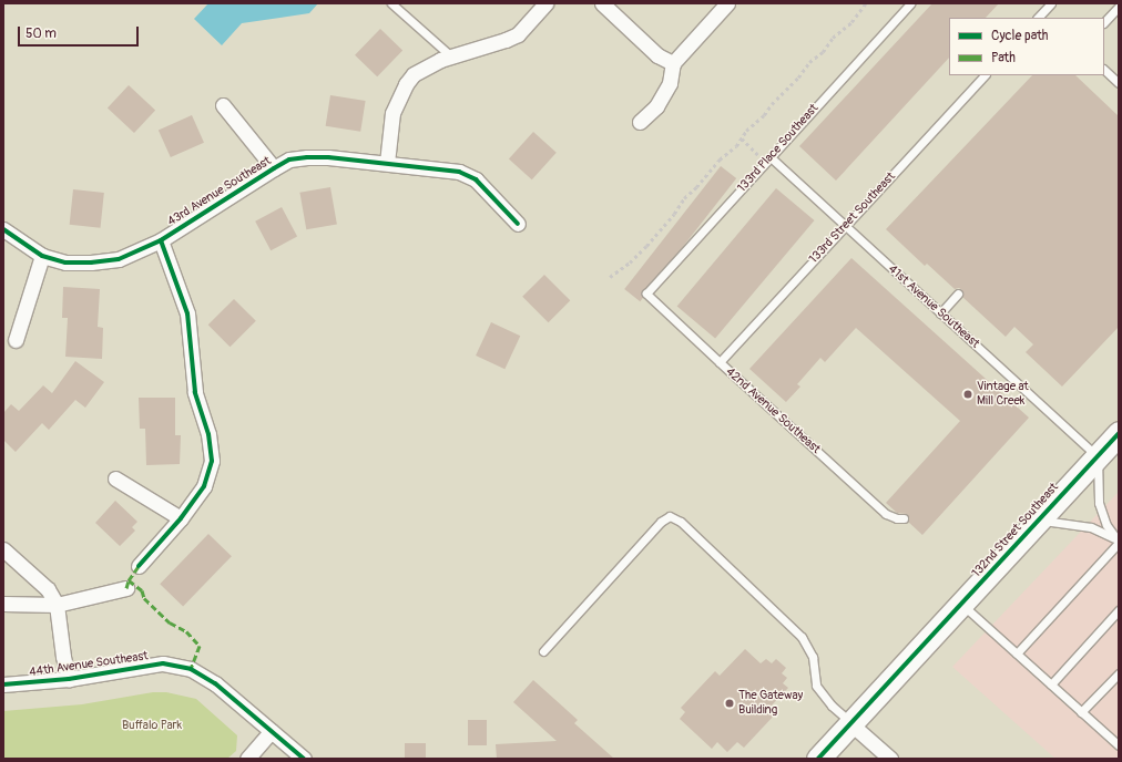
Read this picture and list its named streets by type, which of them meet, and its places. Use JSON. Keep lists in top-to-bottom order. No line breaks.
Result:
{"streets":{"main road":["132nd Street Southeast"],"street":["43rd Avenue Southeast","44th Avenue Southeast"],"lane":["133rd Place Southeast","133rd Street Southeast","41st Avenue Southeast","42nd Avenue Southeast"]},"crossings":[["133rd Place Southeast","41st Avenue Southeast"],["133rd Place Southeast","42nd Avenue Southeast"],["133rd Street Southeast","41st Avenue Southeast"],["133rd Street Southeast","42nd Avenue Southeast"],["41st Avenue Southeast","132nd Street Southeast"]],"parks":["Buffalo Park"],"places":["Vintage at Mill Creek","The Gateway Building"],"legend":["Cycle path","Path"],"scale_bar":"50 m"}
